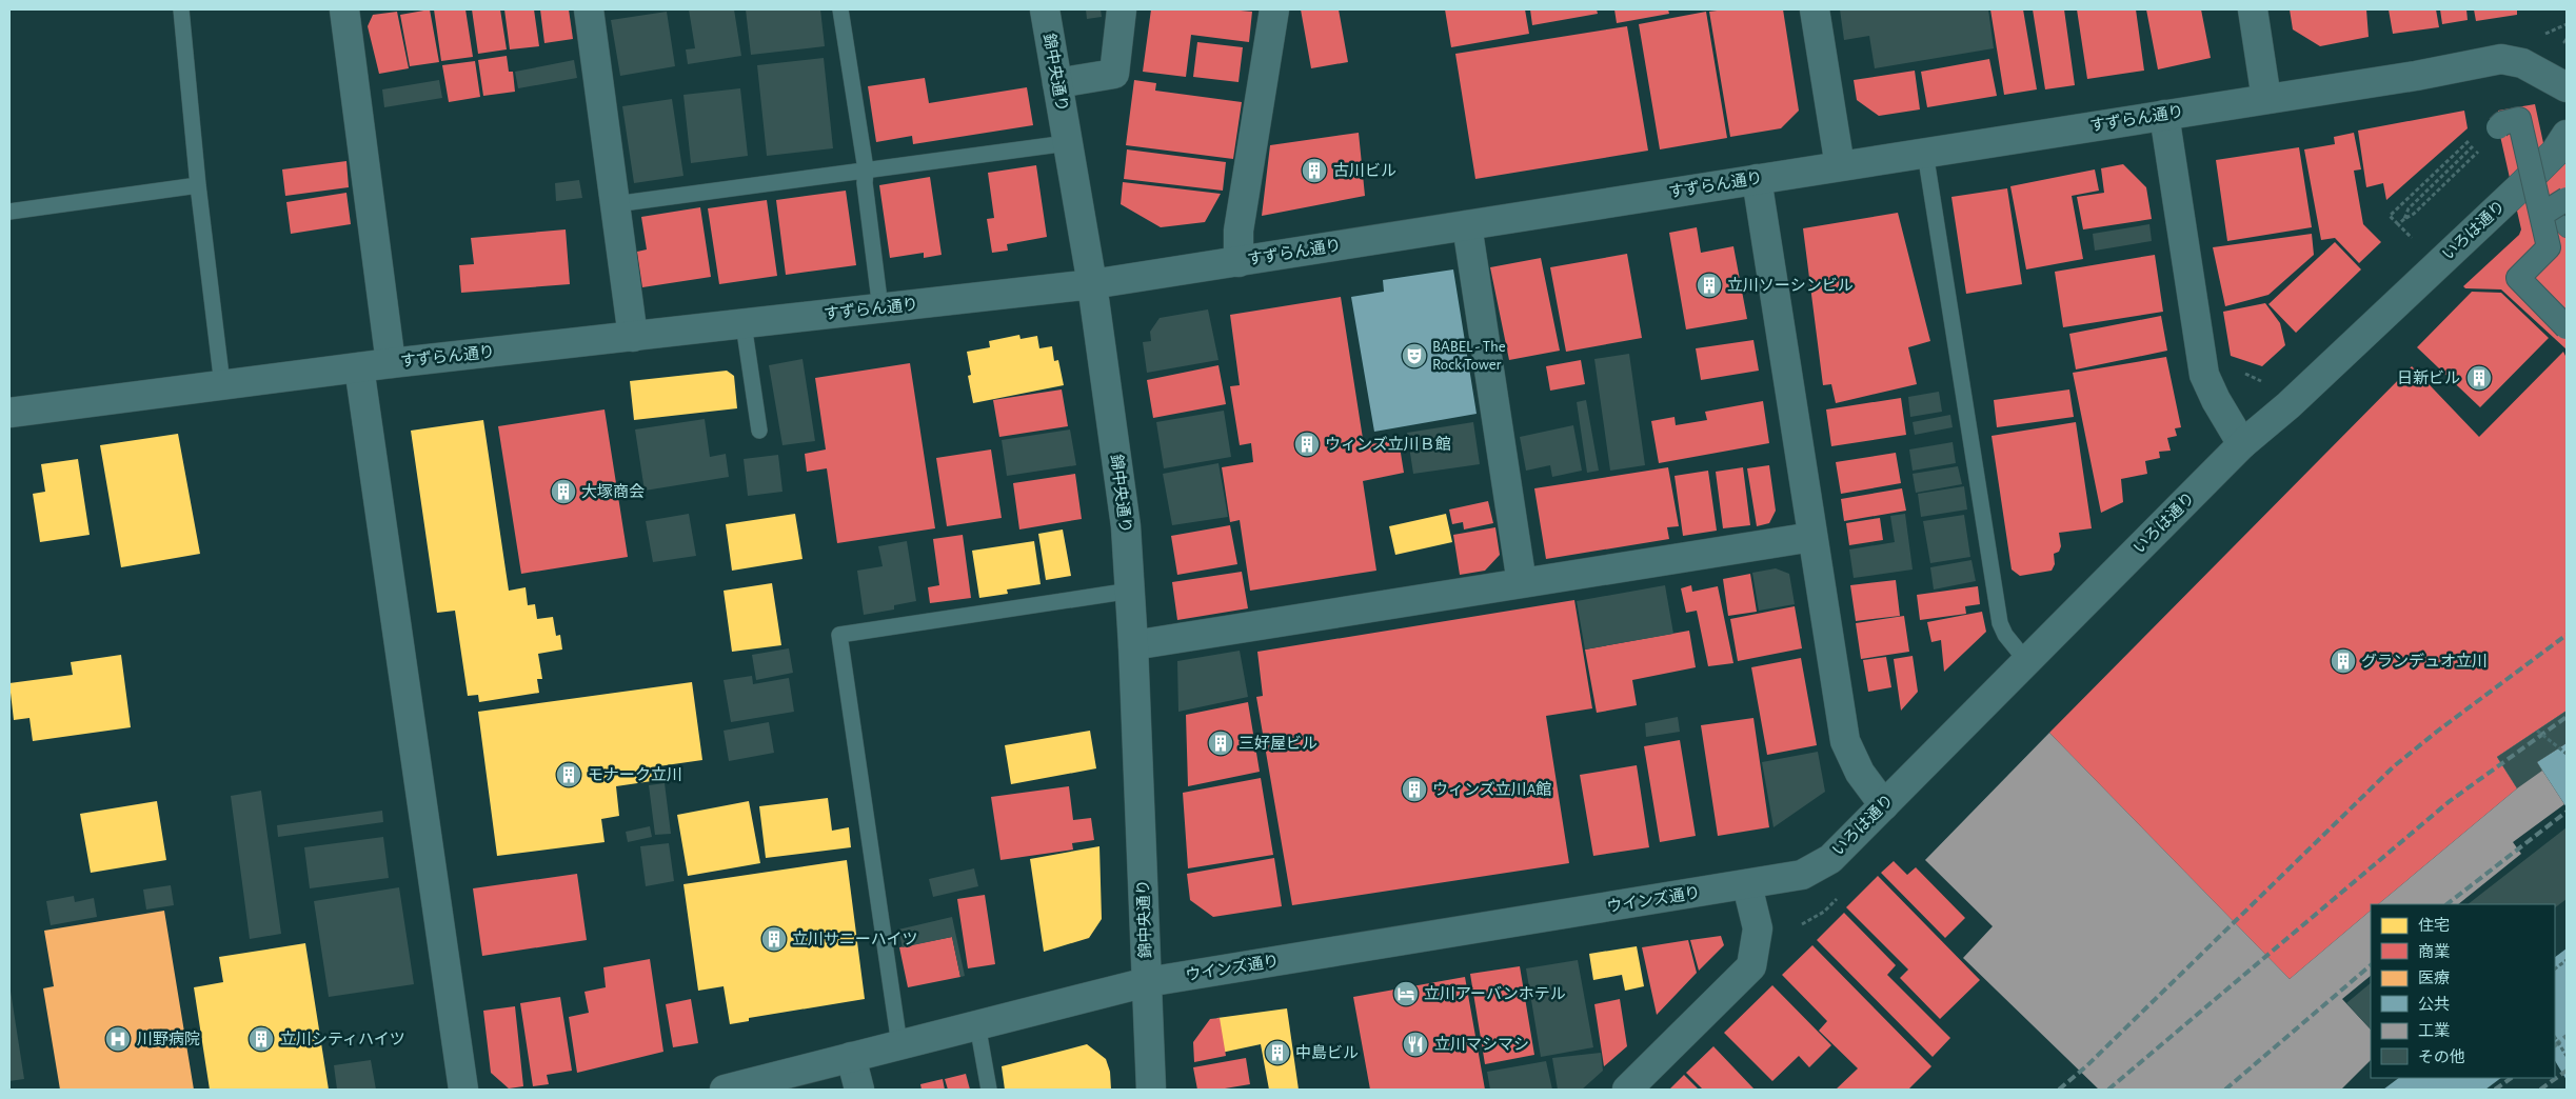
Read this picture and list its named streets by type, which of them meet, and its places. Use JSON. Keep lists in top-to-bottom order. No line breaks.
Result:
{"streets":{"street":["錦中央通り","すずらん通り","いろは通り","ウインズ通り"]},"crossings":[["錦中央通り","すずらん通り"],["錦中央通り","ウインズ通り"],["いろは通り","ウインズ通り"]],"places":{"building":["古川ビル","立川ソーシンビル","日新ビル","ウィンズ立川Ｂ館","大塚商会","グランデュオ立川","三好屋ビル","モナーク立川","ウィンズ立川A館","立川サニーハイツ","立川シティハイツ","中島ビル"],"theatre":["BABEL - The Rock Tower"],"hotel":["立川アーバンホテル"],"hospital":["川野病院"],"restaurant":["立川マシマシ"]},"legend":["住宅","商業","医療","公共","工業","その他"]}
